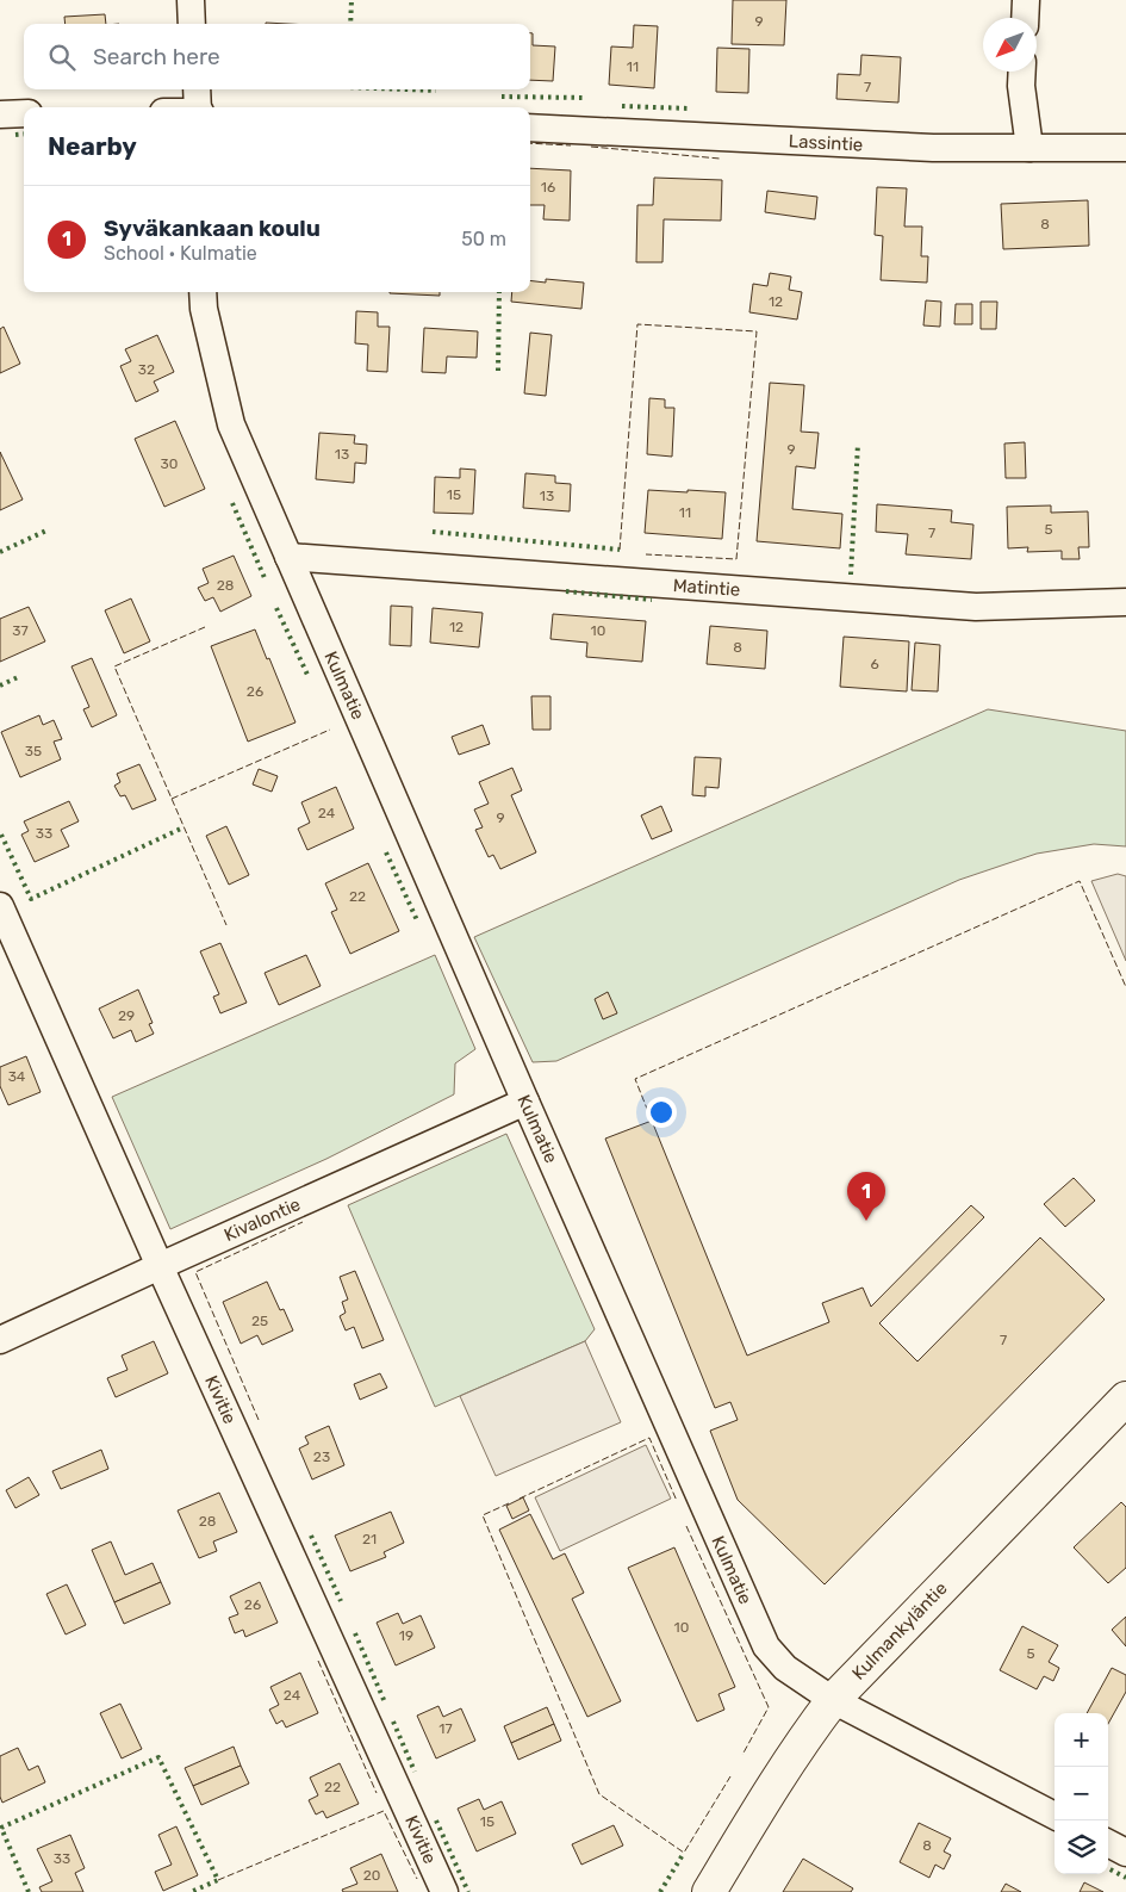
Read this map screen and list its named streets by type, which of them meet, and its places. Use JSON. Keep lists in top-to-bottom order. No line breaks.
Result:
{"streets":{"street":["Lassintie","Matintie","Kulmatie","Kivalontie","Kivitie","Kulmankyläntie"]},"crossings":[["Matintie","Kulmatie"],["Kulmatie","Kivalontie"],["Kulmatie","Kulmankyläntie"],["Kivalontie","Kivitie"]],"house_numbers":["9","11","7","16","8","12","32","9","13","30","15","13","11","5","7","28","12","37","10","8","6","26","35","24","9","33","22","29","34","25","7","23","28","21","26","10","19","5","24","17","22","15","8","33","20"],"north":"bottom left","page":{"search":"Search here","heading":"Nearby","list":[{"mark":"1","name":"Syväkankaan koulu","note":"School · Kulmatie","value":"50 m"}],"pins":"1","map_buttons":["+","−"]}}
